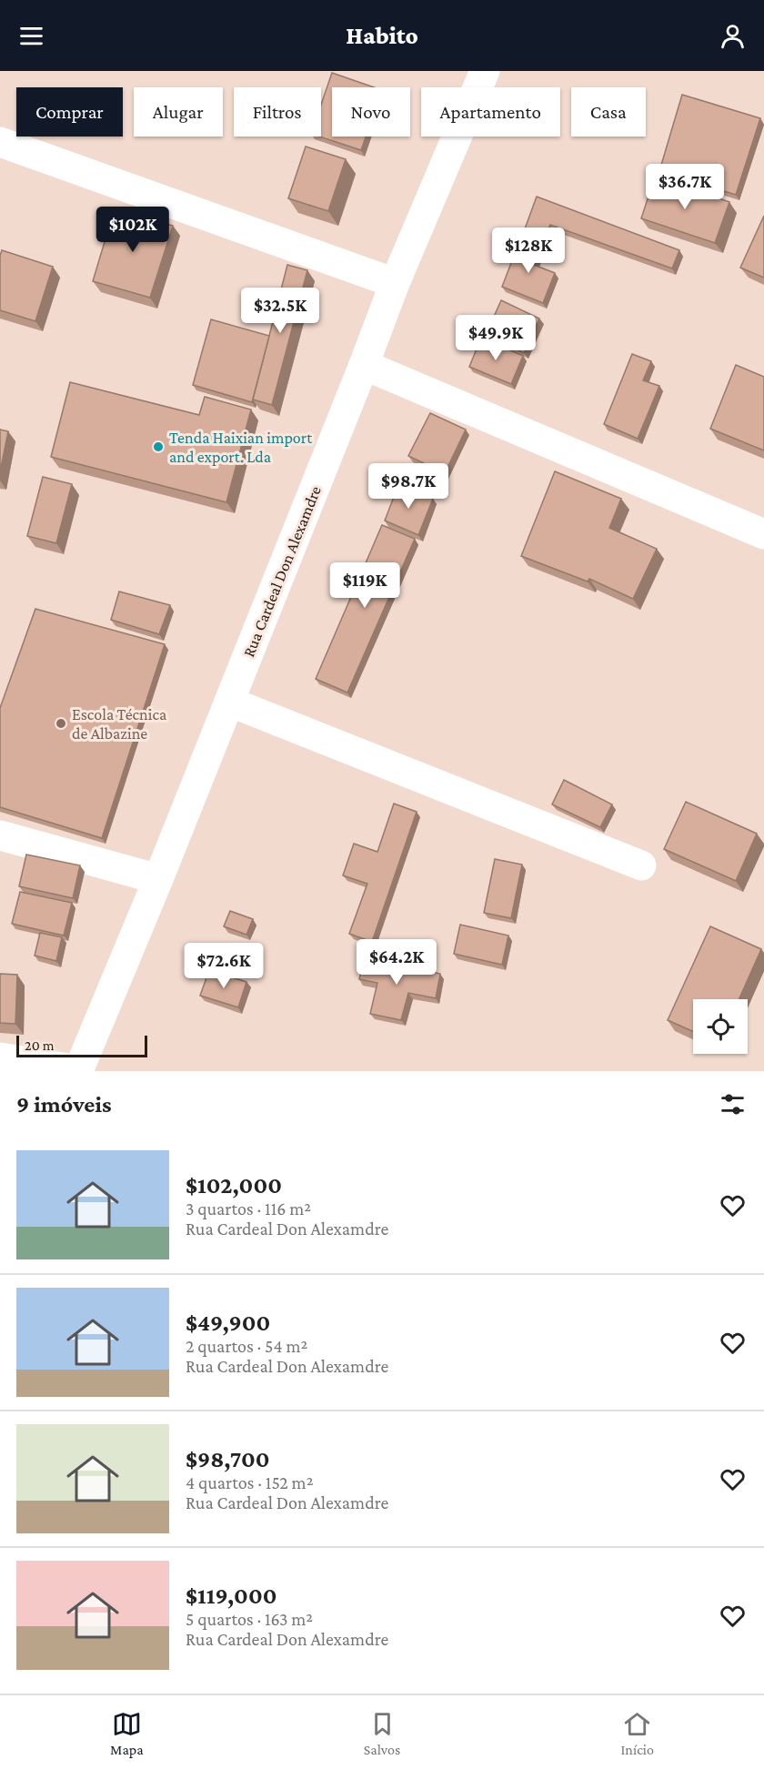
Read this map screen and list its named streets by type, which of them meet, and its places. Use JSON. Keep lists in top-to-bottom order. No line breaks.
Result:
{"streets":{"street":["Rua Cardeal Don Alexamdre"]},"places":["Tenda Haixian import and export. Lda","Escola Técnica de Albazine"],"scale_bar":"20 m","page":{"header":"Habito","chip":["Comprar","Alugar","Filtros","Novo","Apartamento","Casa"],"price":["$36.7K","$102K","$128K","$32.5K","$49.9K","$98.7K","$119K","$64.2K","$72.6K"],"scale":"20 m","heading":"9 imóveis","list":[{"name":"$102,000","note":"3 quartos · 116 m² · Rua Cardeal Don Alexamdre"},{"name":"$49,900","note":"2 quartos · 54 m² · Rua Cardeal Don Alexamdre"},{"name":"$98,700","note":"4 quartos · 152 m² · Rua Cardeal Don Alexamdre"},{"name":"$119,000","note":"5 quartos · 163 m² · Rua Cardeal Don Alexamdre"}],"tabs":["Mapa","Salvos","Início"]}}
